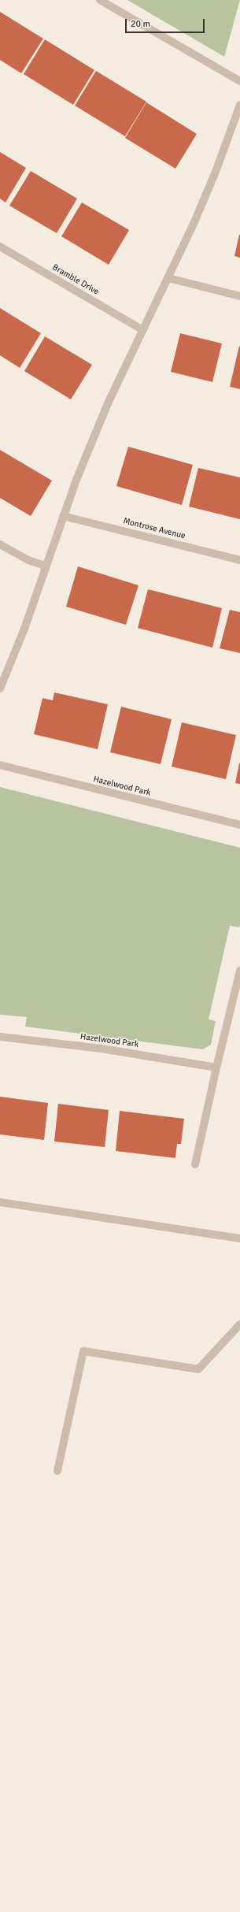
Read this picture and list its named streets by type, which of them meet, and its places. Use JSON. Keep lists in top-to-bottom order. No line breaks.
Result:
{"streets":{"street":["Bramble Drive","Montrose Avenue","Hazelwood Park"]},"scale_bar":"20 m"}
